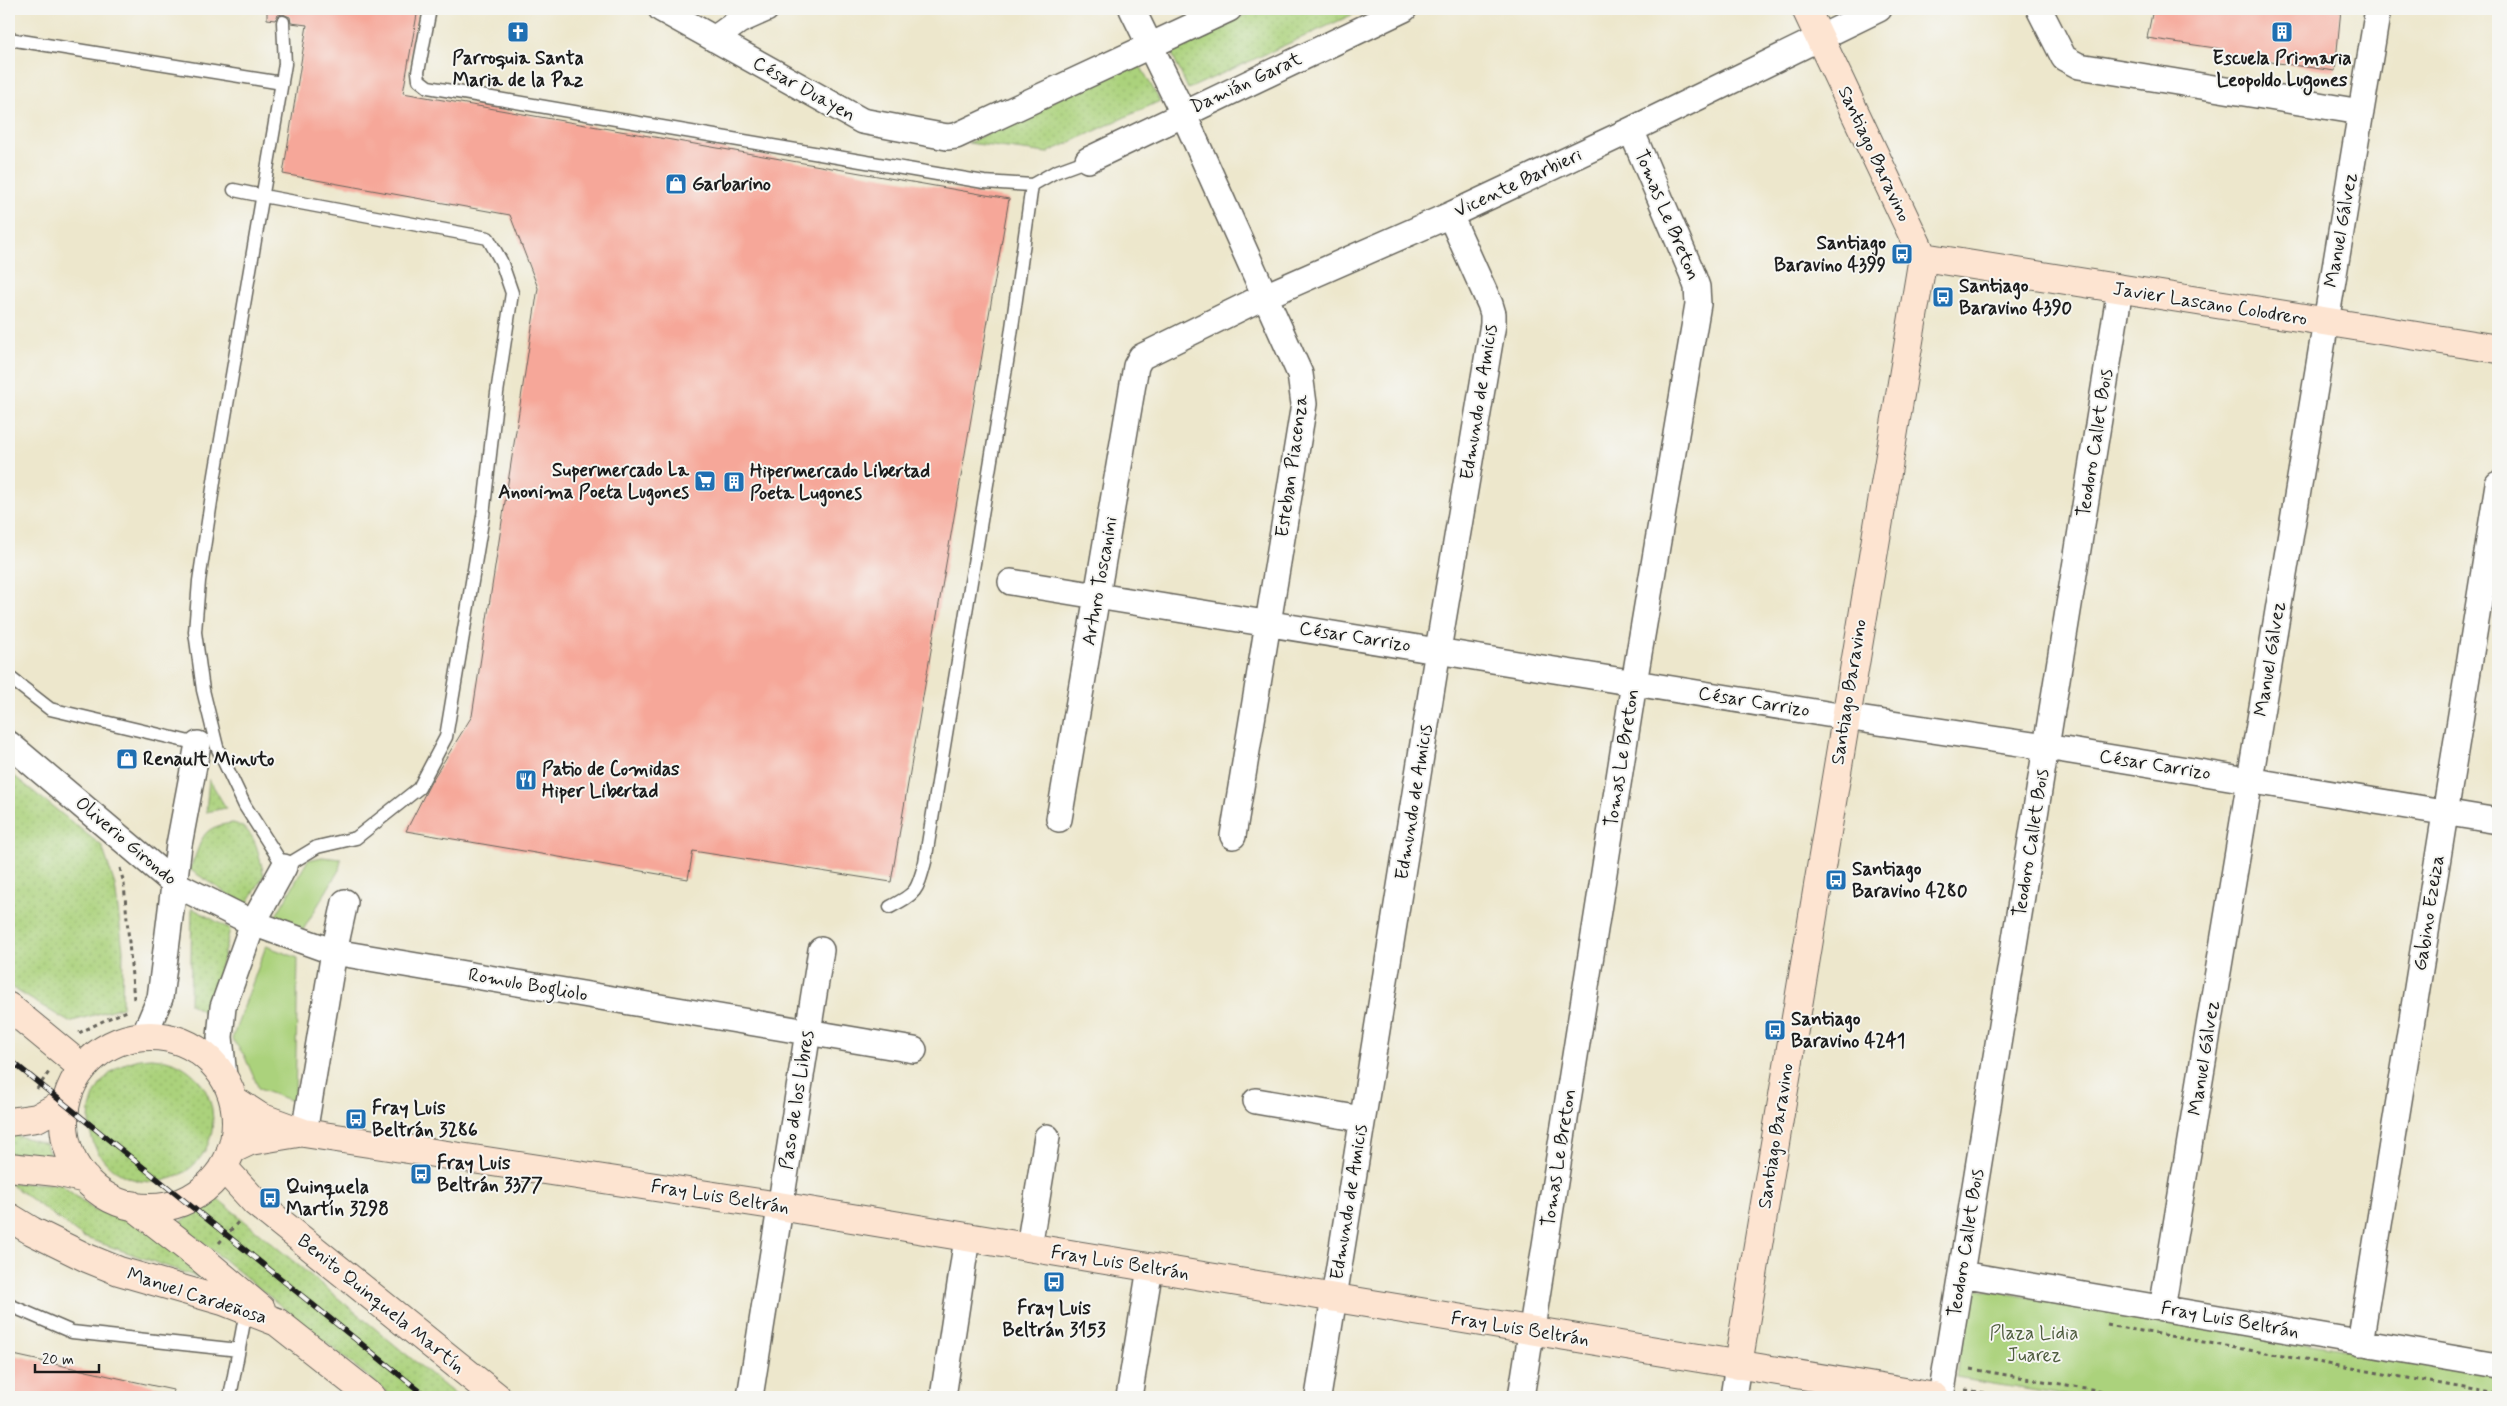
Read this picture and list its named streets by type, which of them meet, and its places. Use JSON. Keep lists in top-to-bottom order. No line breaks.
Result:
{"streets":{"main road":["Santiago Baravino","Javier Lascano Colodrero","Fray Luis Beltrán","Manuel Cardeñosa","Benito Quinquela Martín"],"street":["Damián Garat","César Duayen","Vicente Barbieri","Tomas Le Breton","Manuel Gálvez","Edmundo de Amicis","Teodoro Callet Bois","Esteban Piacenza","Arturo Toscanini","César Carrizo","Oliverio Girondo","Gabino Ezeiza","Romulo Bogliolo","Paso de los Libres"]},"crossings":[["Damián Garat","Esteban Piacenza"],["César Duayen","Esteban Piacenza"],["Santiago Baravino","Vicente Barbieri"],["Santiago Baravino","Javier Lascano Colodrero"],["Santiago Baravino","César Carrizo"],["Santiago Baravino","Fray Luis Beltrán"],["Vicente Barbieri","Tomas Le Breton"],["Vicente Barbieri","Edmundo de Amicis"],["Vicente Barbieri","Esteban Piacenza"],["Vicente Barbieri","Arturo Toscanini"],["Tomas Le Breton","César Carrizo"],["Tomas Le Breton","Fray Luis Beltrán"],["Manuel Gálvez","Javier Lascano Colodrero"],["Manuel Gálvez","César Carrizo"],["Manuel Gálvez","Fray Luis Beltrán"],["Javier Lascano Colodrero","Teodoro Callet Bois"],["Edmundo de Amicis","César Carrizo"],["Edmundo de Amicis","Fray Luis Beltrán"],["Teodoro Callet Bois","César Carrizo"],["Teodoro Callet Bois","Fray Luis Beltrán"],["Esteban Piacenza","César Carrizo"],["Arturo Toscanini","César Carrizo"],["César Carrizo","Gabino Ezeiza"],["Oliverio Girondo","Romulo Bogliolo"],["Gabino Ezeiza","Fray Luis Beltrán"],["Romulo Bogliolo","Paso de los Libres"],["Paso de los Libres","Fray Luis Beltrán"]],"parks":["Plaza Lidia Juarez"],"places":{"church":["Parroquia Santa Maria de la Paz"],"building":["Escuela Primaria Leopoldo Lugones","Hipermercado Libertad Poeta Lugones"],"shop":["Garbarino","Renault Minuto"],"bus stop":["Santiago Baravino 4399","Santiago Baravino 4390","Santiago Baravino 4280","Santiago Baravino 4241","Fray Luis Beltrán 3286","Fray Luis Beltrán 3377","Quinquela Martín 3298","Fray Luis Beltrán 3153"],"supermarket":["Supermercado La Anonima Poeta Lugones"],"restaurant":["Patio de Comidas Hiper Libertad"]},"scale_bar":"20 m"}
